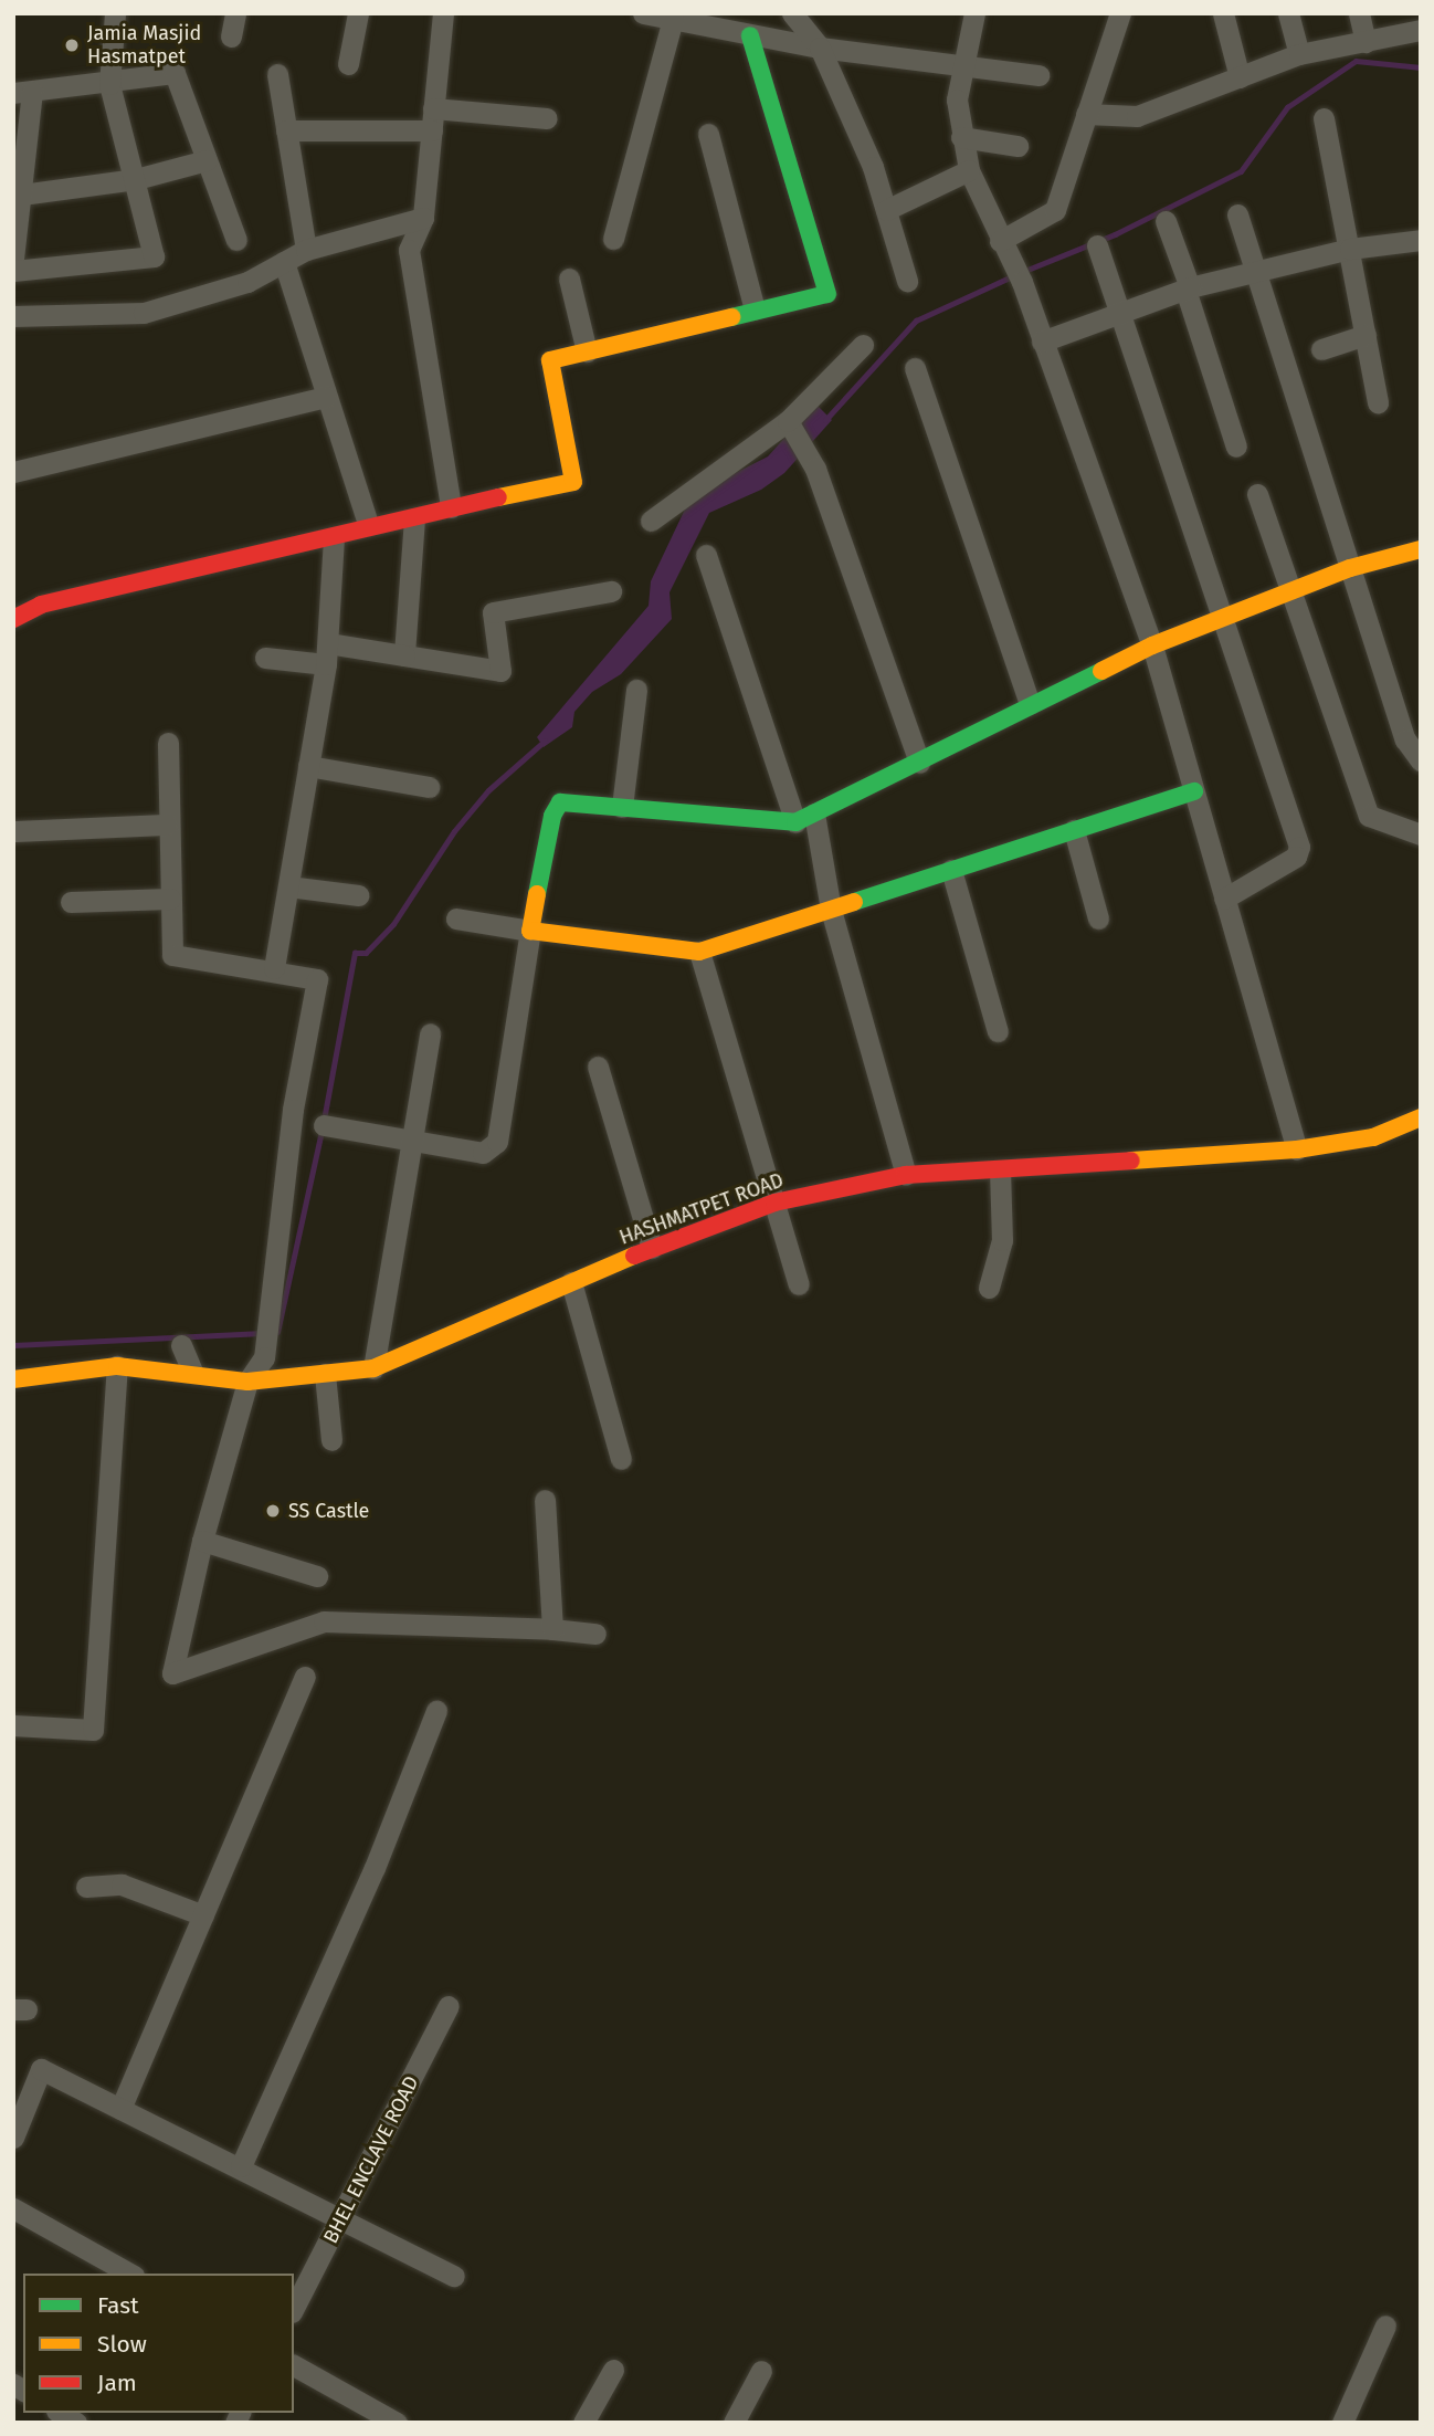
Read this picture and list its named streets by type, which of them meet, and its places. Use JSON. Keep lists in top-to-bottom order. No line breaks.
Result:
{"streets":{"street":["HASHMATPET ROAD","BHEL ENCLAVE ROAD"]},"places":["Jamia Masjid Hasmatpet","SS Castle"],"legend":["Fast","Slow","Jam"]}
